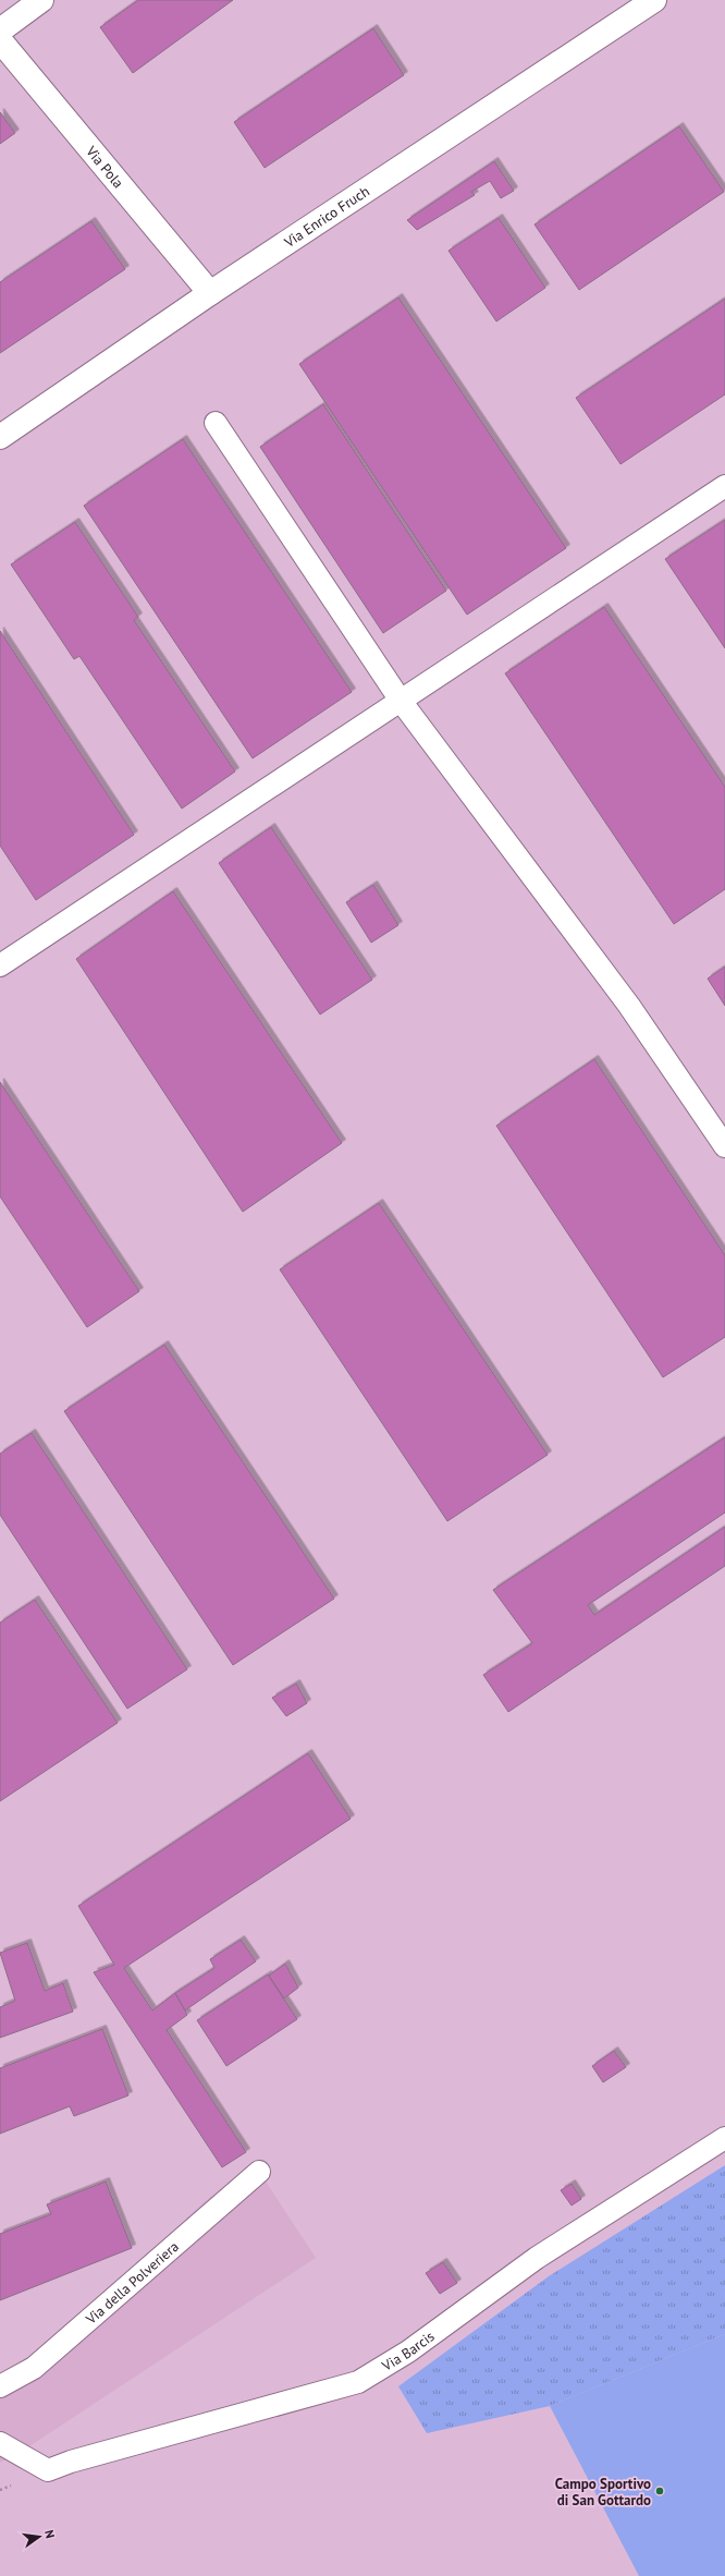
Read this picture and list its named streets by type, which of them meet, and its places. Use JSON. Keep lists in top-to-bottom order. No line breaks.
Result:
{"streets":{"street":["Via Pola","Via Enrico Fruch"],"lane":["Via della Polveriera","Via Barcis"]},"crossings":[["Via Pola","Via Enrico Fruch"]],"places":["Campo Sportivo di San Gottardo"],"north":"right"}
